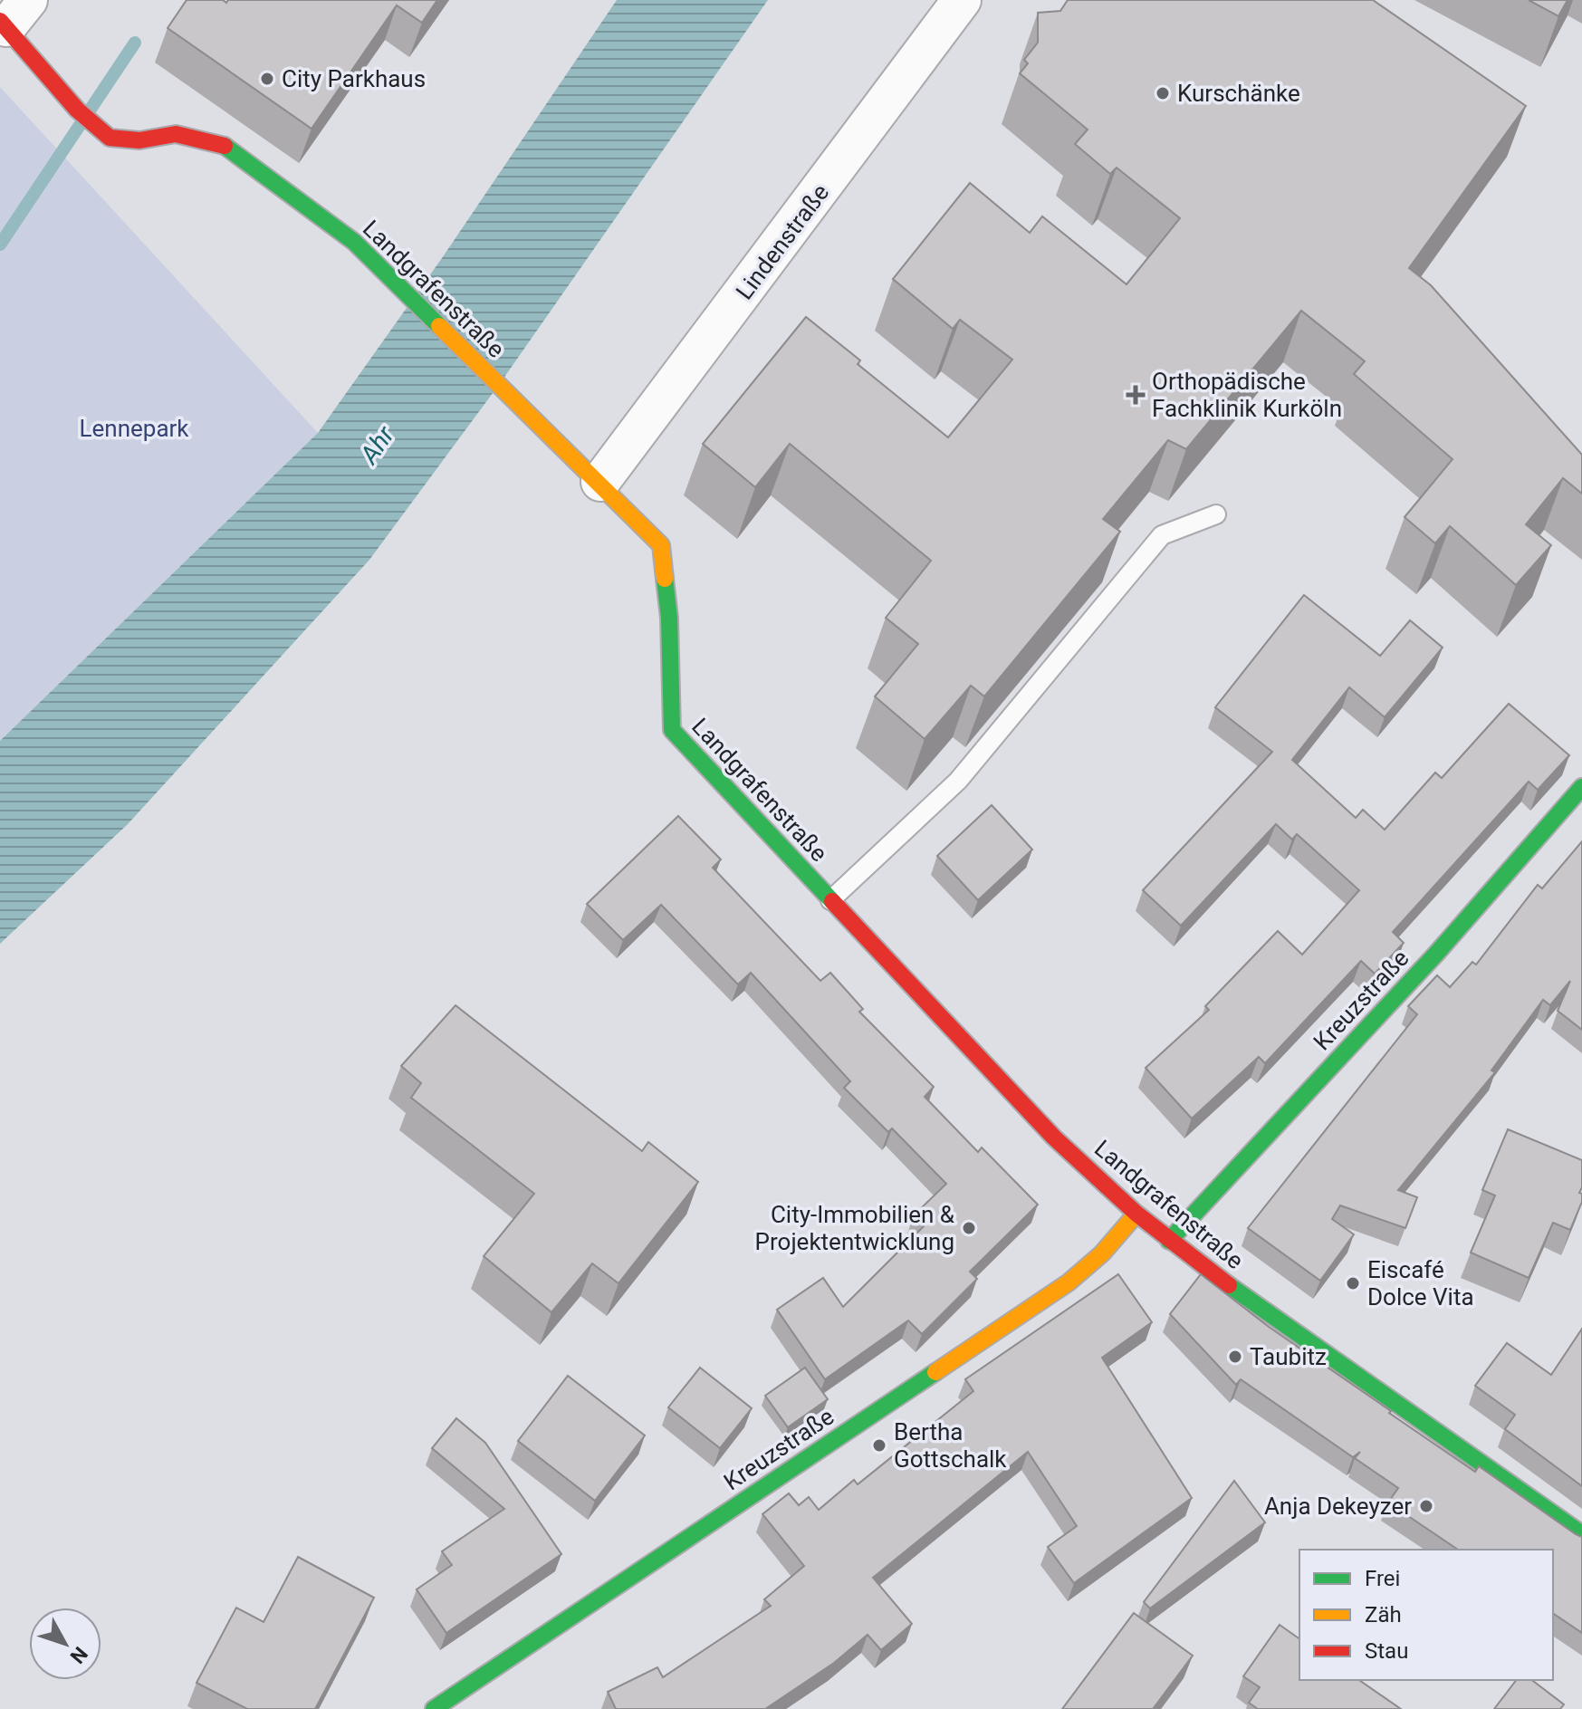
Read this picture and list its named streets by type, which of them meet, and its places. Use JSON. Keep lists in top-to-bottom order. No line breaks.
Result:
{"streets":{"street":["Lindenstraße","Landgrafenstraße","Kreuzstraße"]},"crossings":[["Lindenstraße","Landgrafenstraße"],["Landgrafenstraße","Kreuzstraße"]],"water":["Ahr"],"parks":["Lennepark"],"places":{"other":["City Parkhaus","Kurschänke","City-Immobilien & Projektentwicklung","Eiscafé Dolce Vita","Taubitz","Bertha Gottschalk","Anja Dekeyzer"],"health":["Orthopädische Fachklinik Kurköln"]},"legend":["Frei","Zäh","Stau"],"north":"bottom right"}
